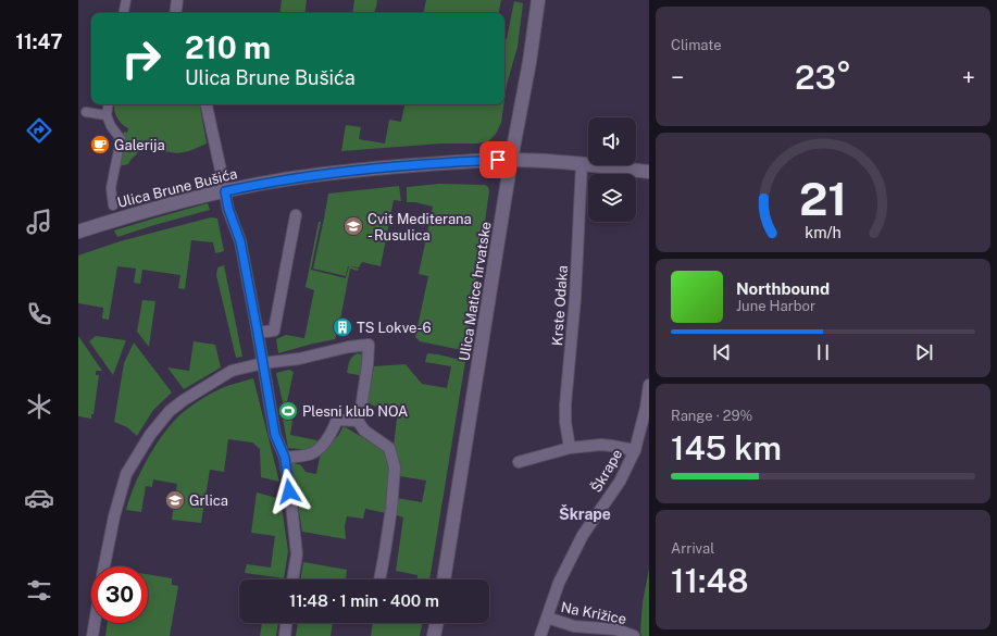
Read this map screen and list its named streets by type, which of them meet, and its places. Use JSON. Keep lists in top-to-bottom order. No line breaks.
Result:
{"streets":{"street":["Ulica Brune Bušića","Ulica Matice hrvatske","Krste Odaka","Škrape","Na Križice"]},"crossings":[["Ulica Brune Bušića","Ulica Matice hrvatske"],["Ulica Brune Bušića","Krste Odaka"],["Škrape","Na Križice"]],"districts":["Škrape"],"places":{"cafe":["Galerija"],"school or university":["Cvit Mediterana - Rusulica","Grlica"],"building":["TS Lokve-6"],"sports":["Plesni klub NOA"]},"page":{"tabs":"11:47","tile":["Climate",["Range · 29%","145 km"],["Arrival","11:48"]],"turn":["210 m","Ulica Brune Bušića"],"heat":["−","23°","+"],"song":["Northbound","June Harbor"],"limit":"30","trip":"11:48 · 1 min · 400 m","gauge":["21","km/h"]}}
